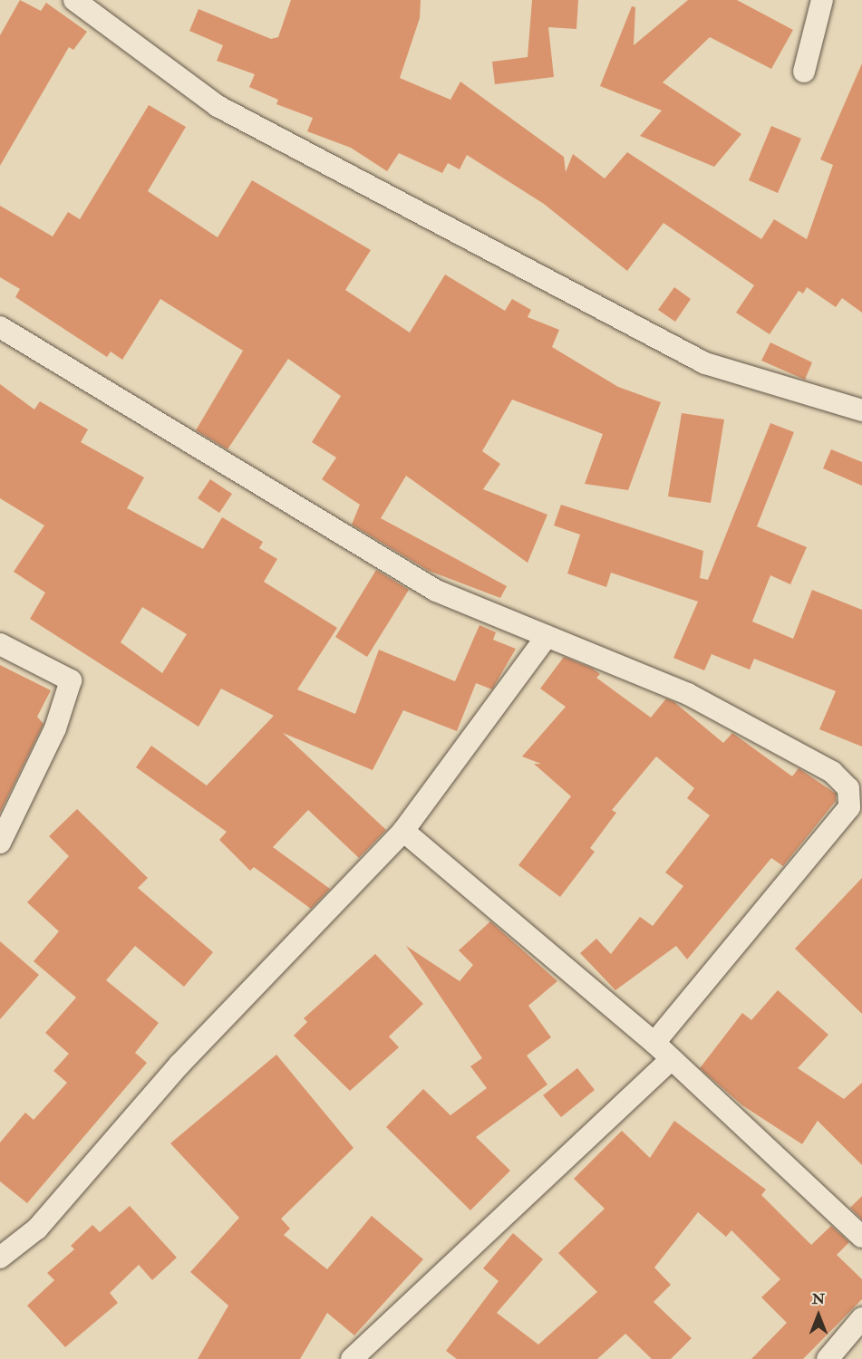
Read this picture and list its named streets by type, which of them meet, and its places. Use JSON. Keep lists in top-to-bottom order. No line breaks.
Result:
{"north":"top"}
